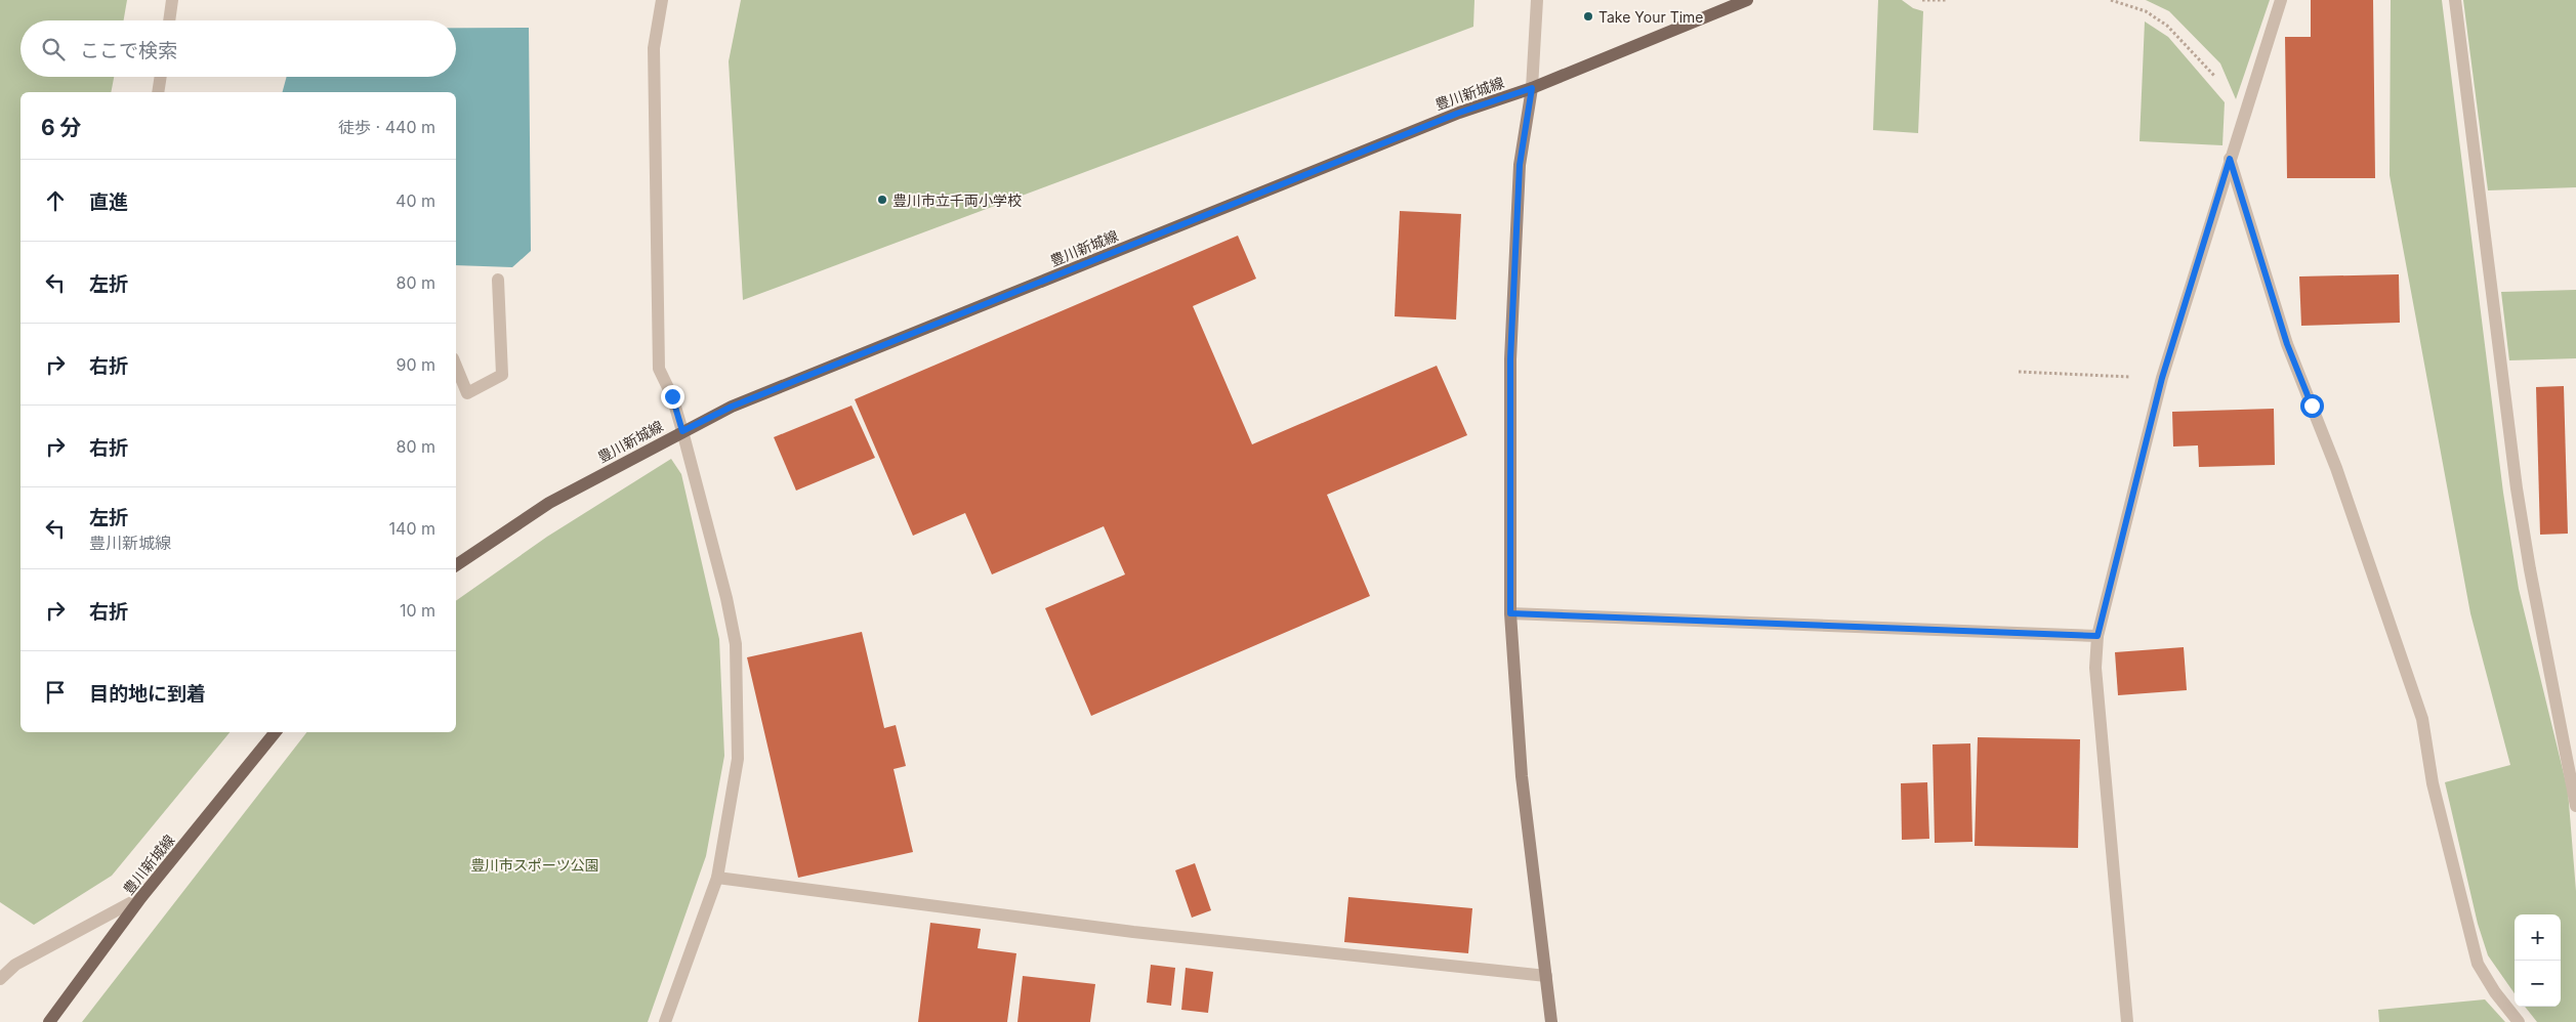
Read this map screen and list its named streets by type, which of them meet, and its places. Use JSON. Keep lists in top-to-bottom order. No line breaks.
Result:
{"streets":{"main road":["豊川新城線"]},"parks":["豊川市スポーツ公園"],"places":["Take Your Time","豊川市立千両小学校"],"page":{"search":"ここで検索","heading":["6 分","徒歩 · 440 m"],"list":[["直進","40 m"],["左折","80 m"],["右折","90 m"],["右折","80 m"],["左折","豊川新城線","140 m"],["右折","10 m"],"目的地に到着"],"map_buttons":["+","−"]}}
